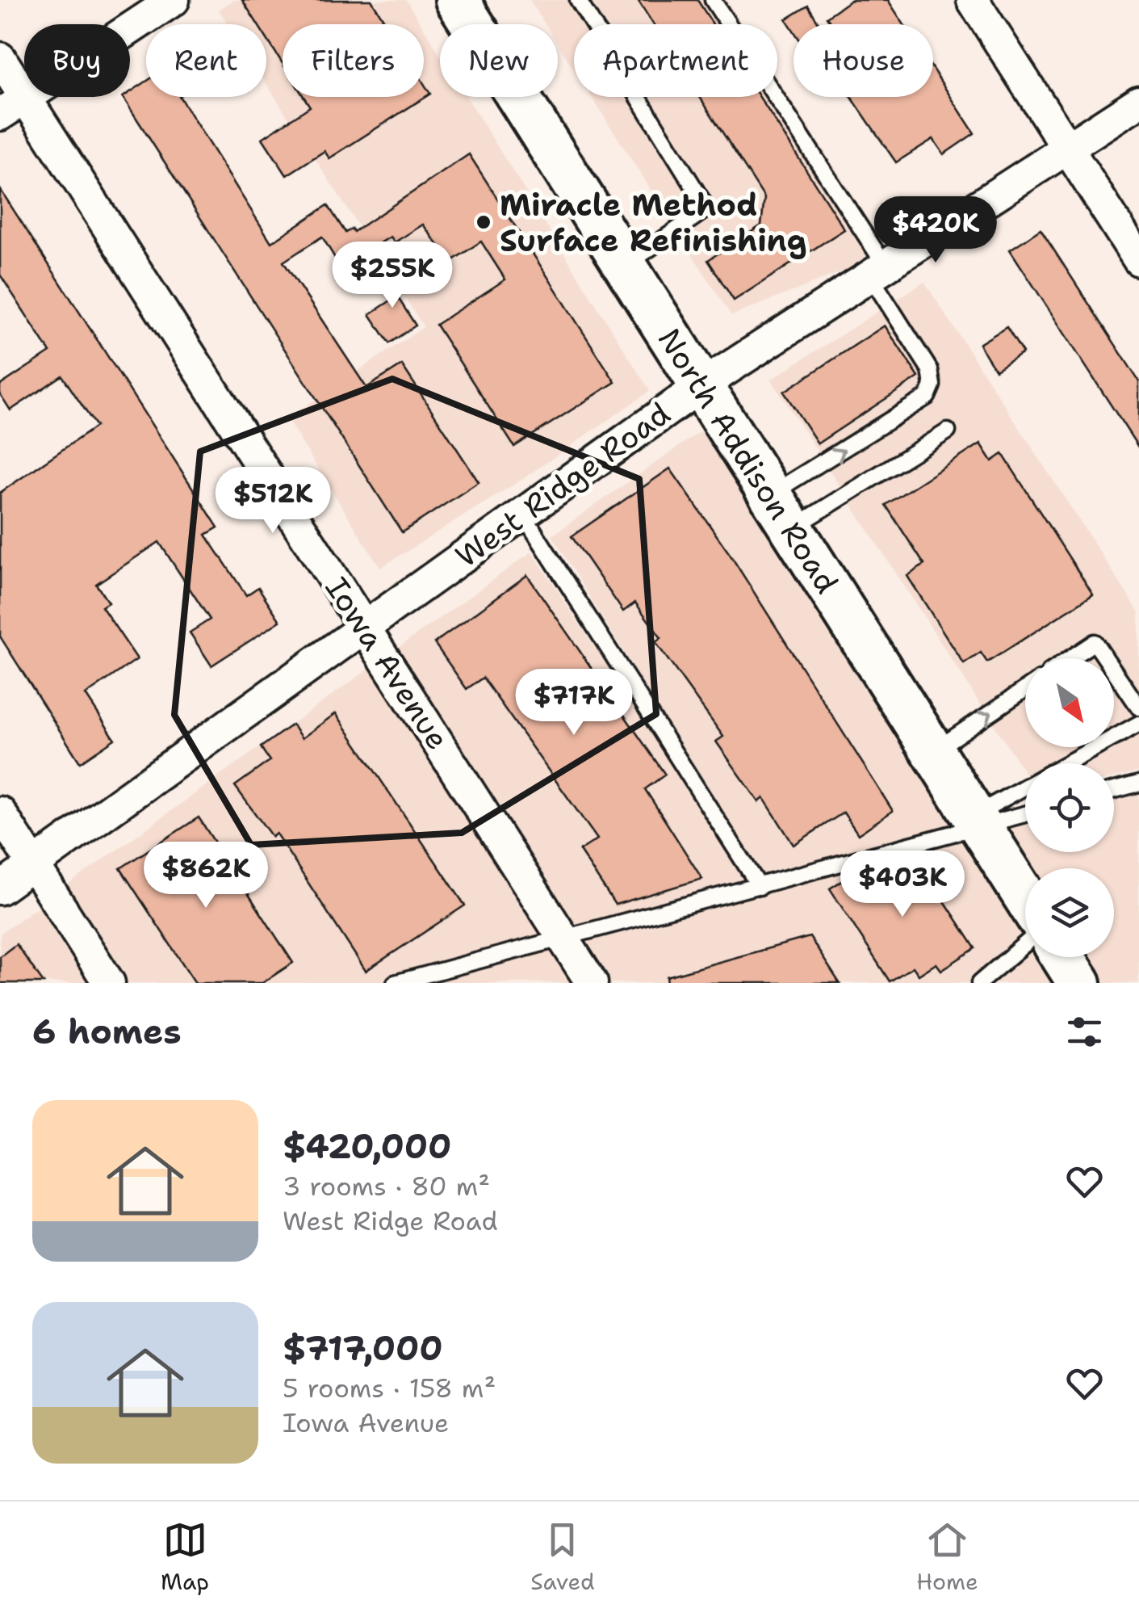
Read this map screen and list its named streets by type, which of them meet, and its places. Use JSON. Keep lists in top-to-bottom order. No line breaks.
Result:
{"streets":{"street":["North Addison Road","West Ridge Road","Iowa Avenue"]},"crossings":[["North Addison Road","West Ridge Road"],["West Ridge Road","Iowa Avenue"]],"places":["Miracle Method Surface Refinishing"],"north":"bottom right","page":{"chip":["Buy","Rent","Filters","New","Apartment","House"],"price":["$420K","$255K","$512K","$717K","$862K","$403K"],"heading":"6 homes","list":[{"name":"$420,000","note":"3 rooms · 80 m² · West Ridge Road"},{"name":"$717,000","note":"5 rooms · 158 m² · Iowa Avenue"}],"tabs":["Map","Saved","Home"]}}
